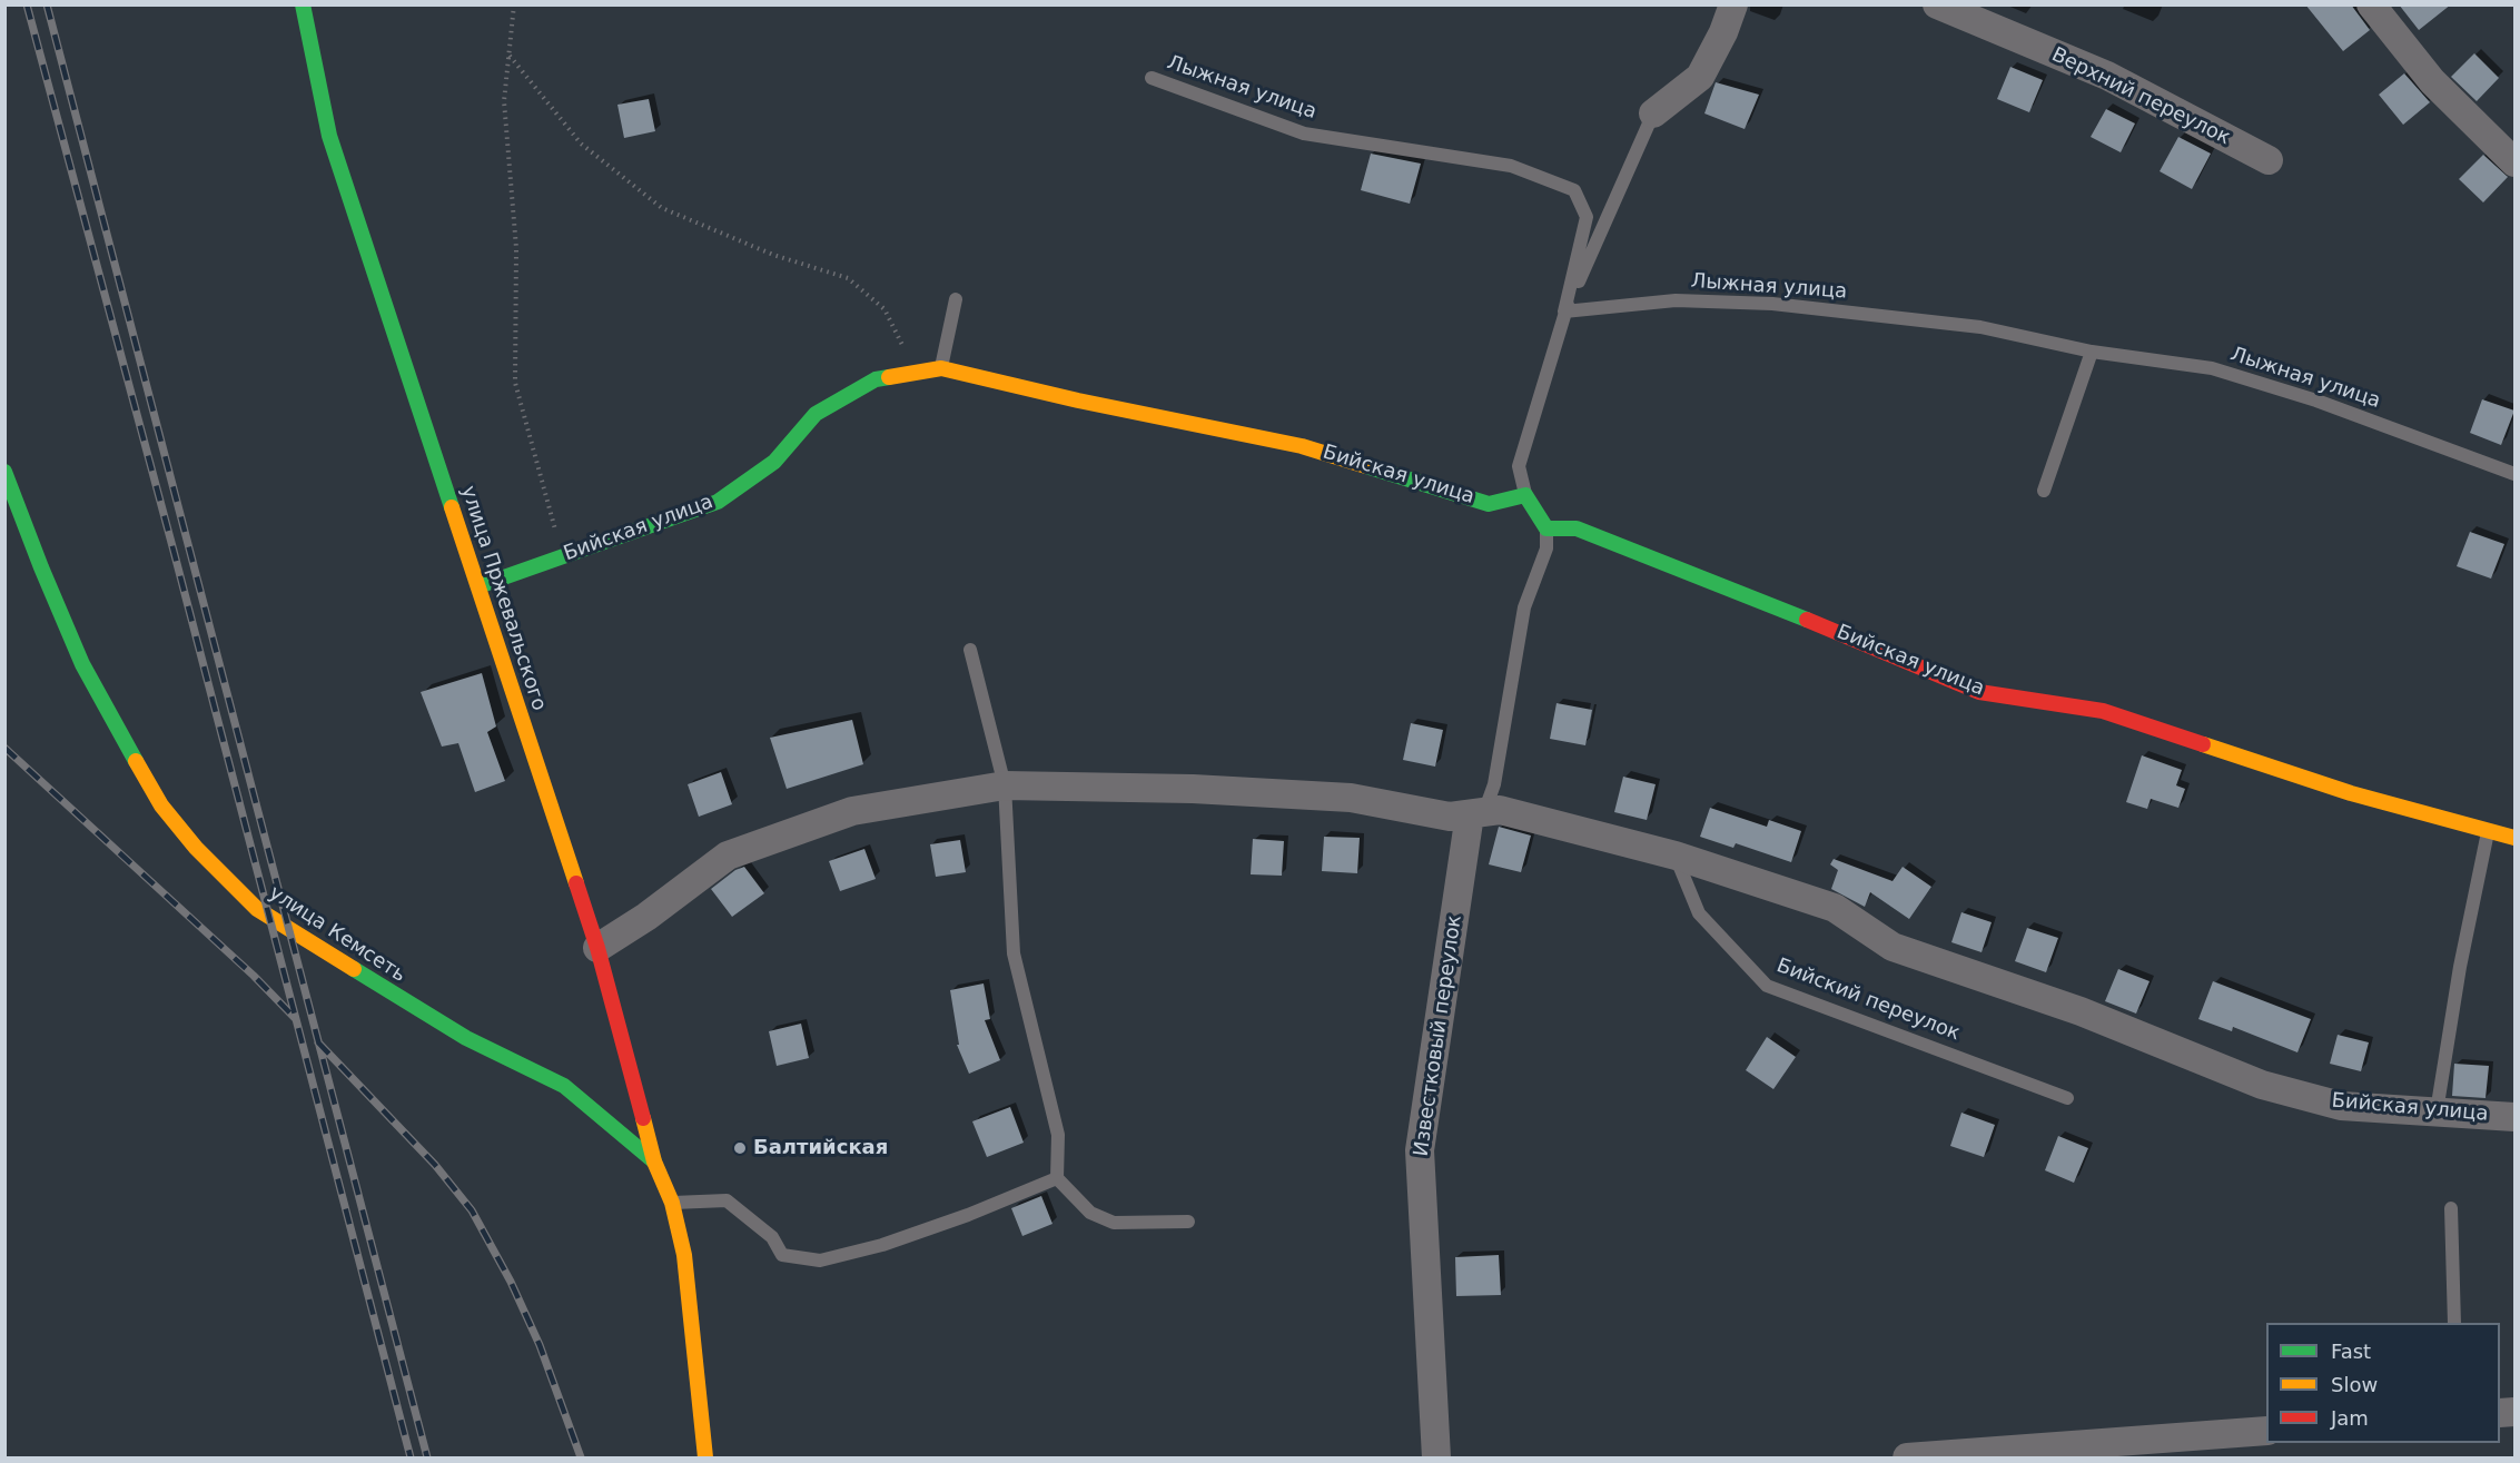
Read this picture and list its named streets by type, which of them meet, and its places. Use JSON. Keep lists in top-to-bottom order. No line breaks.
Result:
{"streets":{"street":["Верхний переулок","Бийская улица","улица Пржевальского","улица Кемсеть","Известковый переулок"],"lane":["Лыжная улица","Бийский переулок"]},"crossings":[["Бийская улица","улица Пржевальского"],["Бийская улица","Бийский переулок"],["Бийская улица","Известковый переулок"],["улица Пржевальского","улица Кемсеть"]],"places":["Балтийская"],"legend":["Fast","Slow","Jam"]}
